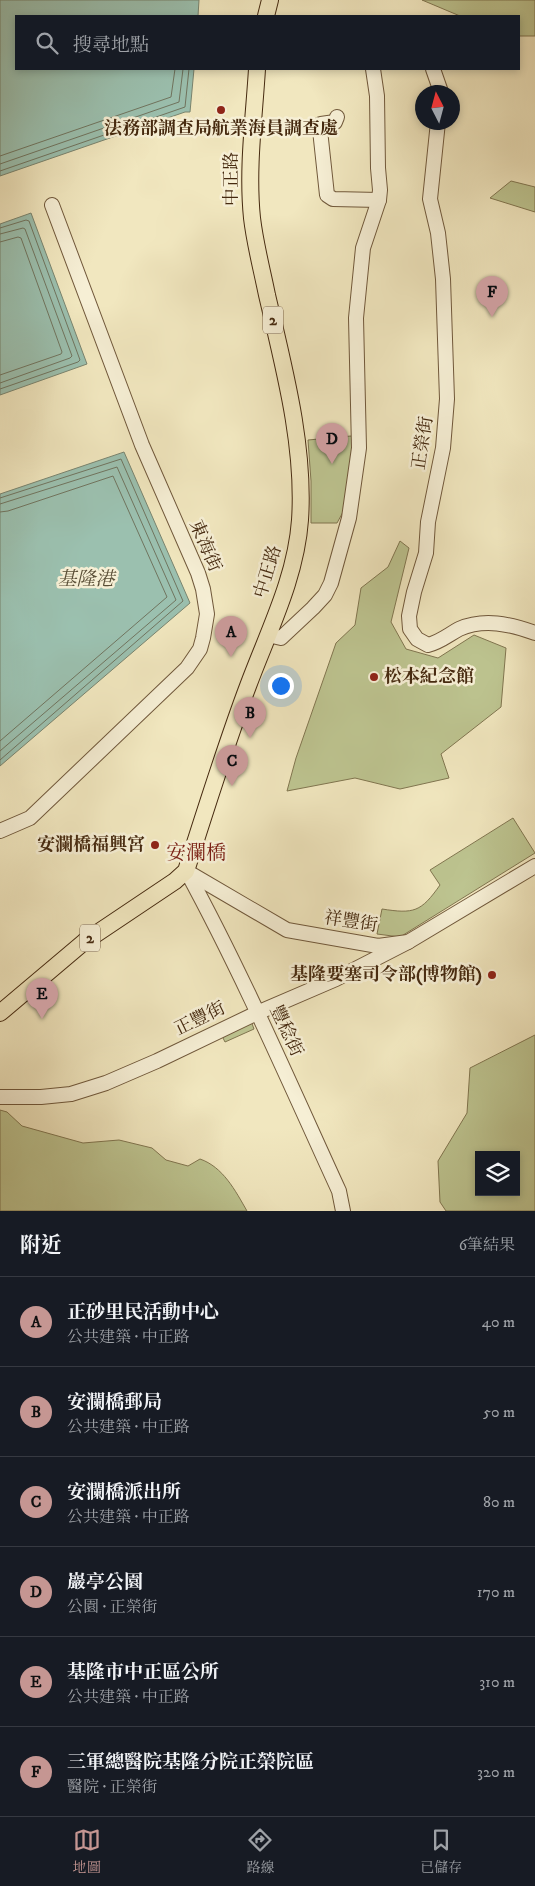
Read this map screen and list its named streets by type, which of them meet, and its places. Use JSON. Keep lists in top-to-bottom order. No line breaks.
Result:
{"streets":{"main road":["中正路","2"],"street":["正榮街","東海街","祥豐街","正豐街","豐稔街"]},"crossings":[["中正路","2"],["中正路","祥豐街"],["中正路","豐稔街"],["2","祥豐街"],["2","豐稔街"],["祥豐街","正豐街"],["祥豐街","豐稔街"],["正豐街","豐稔街"]],"districts":["安瀾橋"],"water":["基隆港"],"places":["法務部調查局航業海員調查處","松本紀念館","安瀾橋福興宮","基隆要塞司令部(博物館)"],"north":"top","page":{"search":"搜尋地點","pins":["F","D","A","B","C","E"],"heading":["附近","6筆結果"],"list":[{"mark":"A","name":"正砂里民活動中心","note":"公共建築 · 中正路","value":"40 m"},{"mark":"B","name":"安瀾橋郵局","note":"公共建築 · 中正路","value":"50 m"},{"mark":"C","name":"安瀾橋派出所","note":"公共建築 · 中正路","value":"80 m"},{"mark":"D","name":"巖亭公園","note":"公園 · 正榮街","value":"170 m"},{"mark":"E","name":"基隆市中正區公所","note":"公共建築 · 中正路","value":"310 m"},{"mark":"F","name":"三軍總醫院基隆分院正榮院區","note":"醫院 · 正榮街","value":"320 m"}],"nav":["地圖","路線","已儲存"]}}
